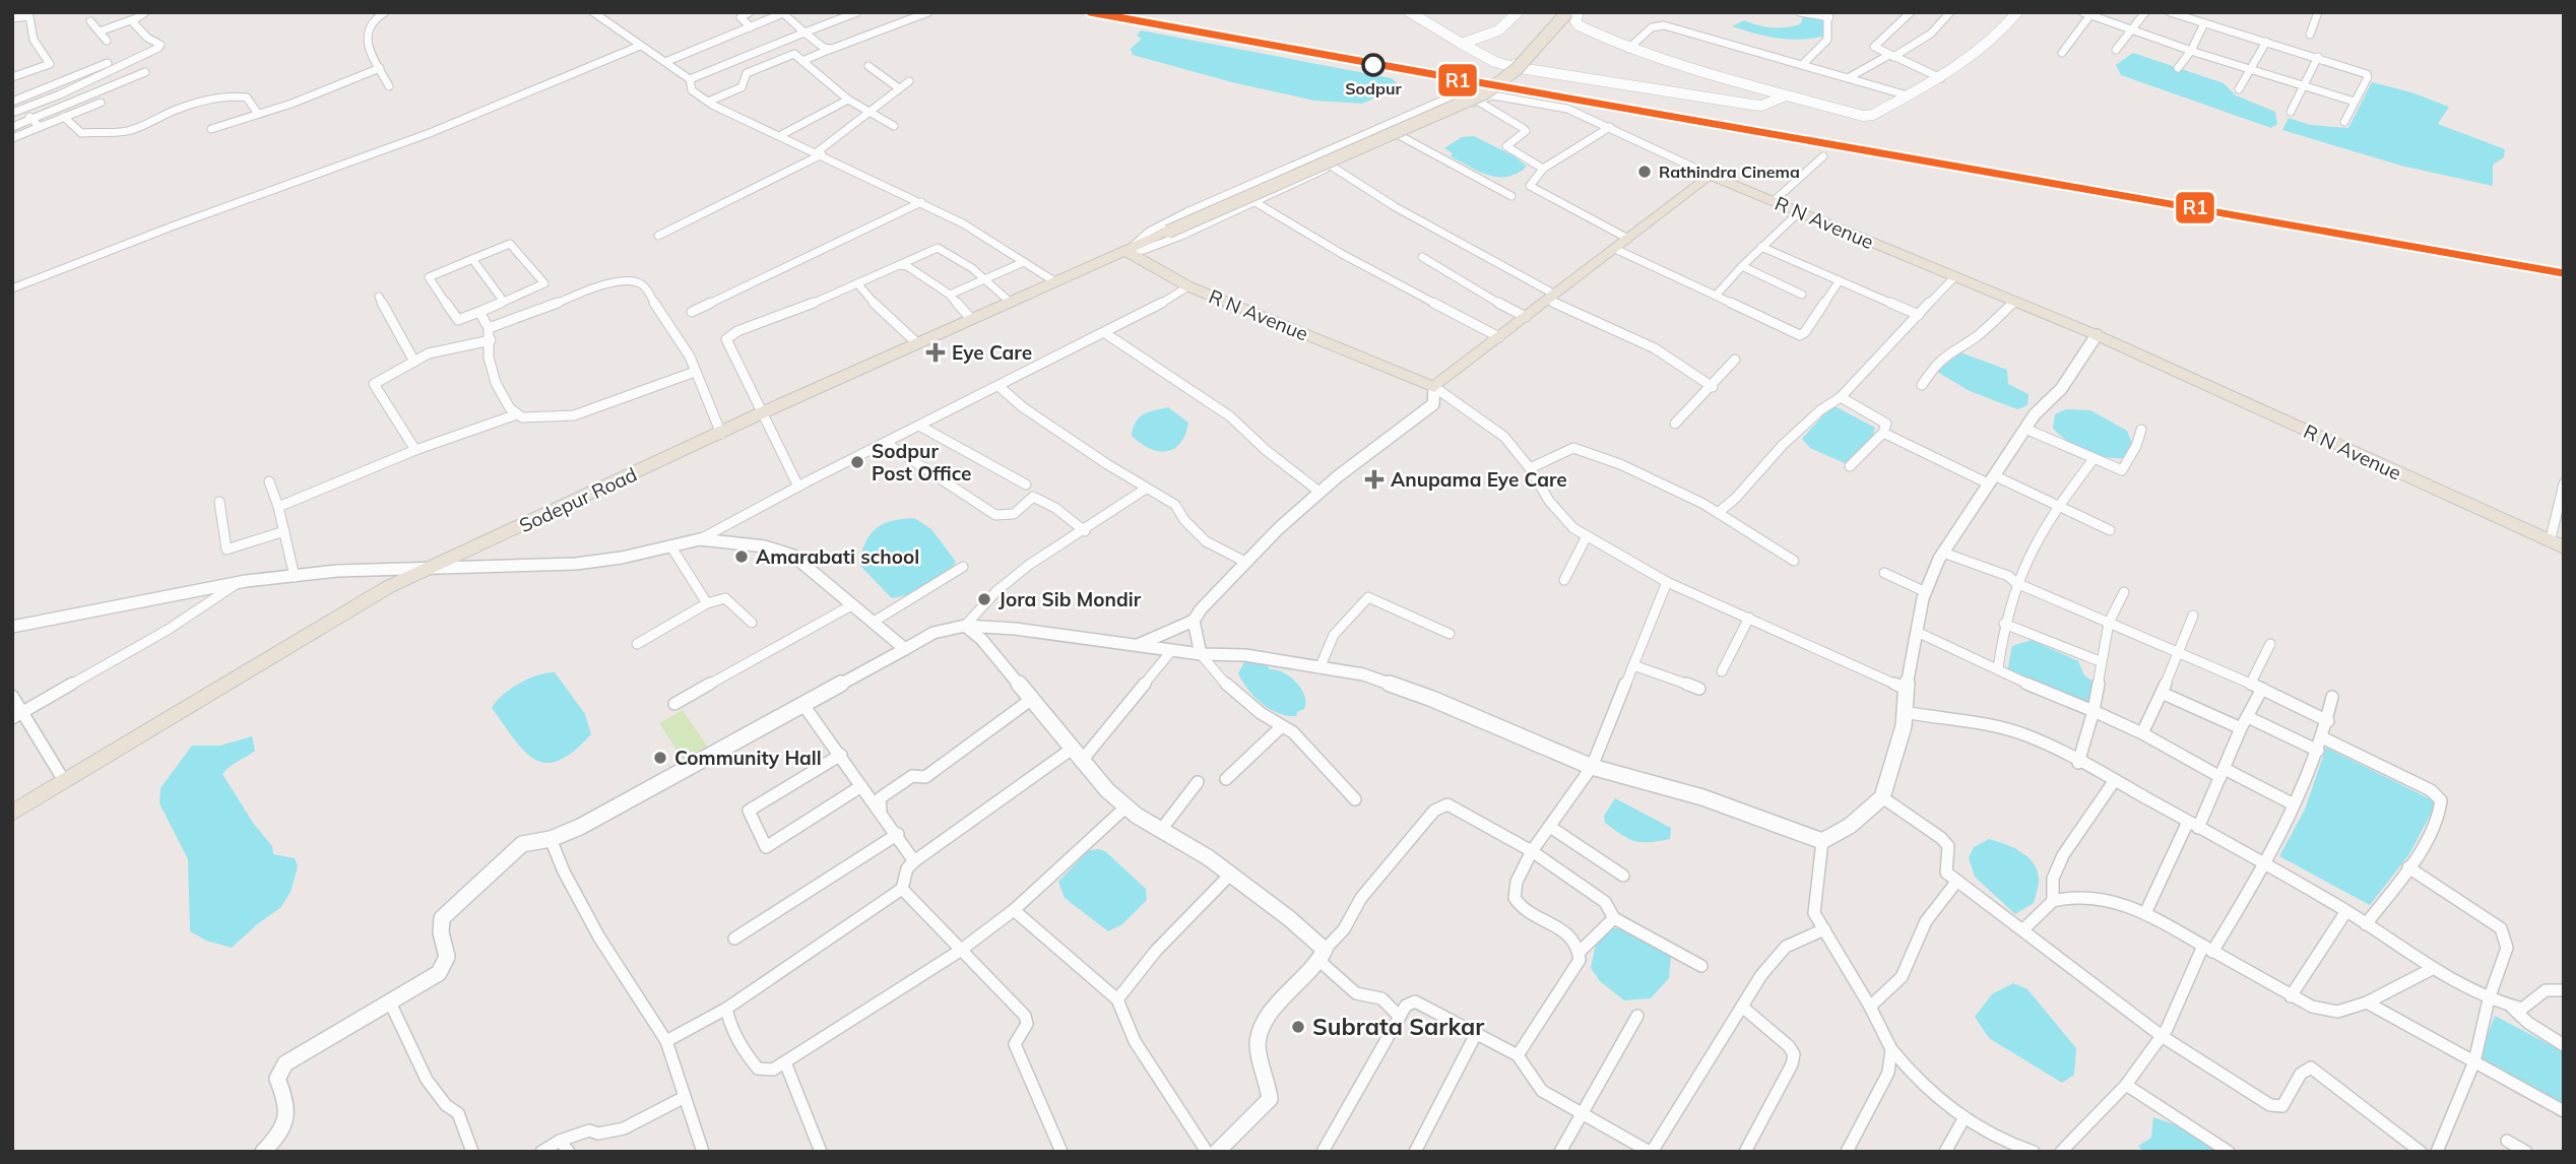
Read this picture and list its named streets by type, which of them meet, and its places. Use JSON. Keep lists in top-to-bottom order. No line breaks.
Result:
{"streets":{"main road":["R N Avenue","Sodepur Road"]},"crossings":[["R N Avenue","Sodepur Road"]],"places":{"other":["Sodpur","Rathindra Cinema","Sodpur Post Office","Amarabati school","Jora Sib Mondir","Community Hall","Subrata Sarkar"],"health":["Eye Care","Anupama Eye Care"]},"lines":["transit line R1"]}
